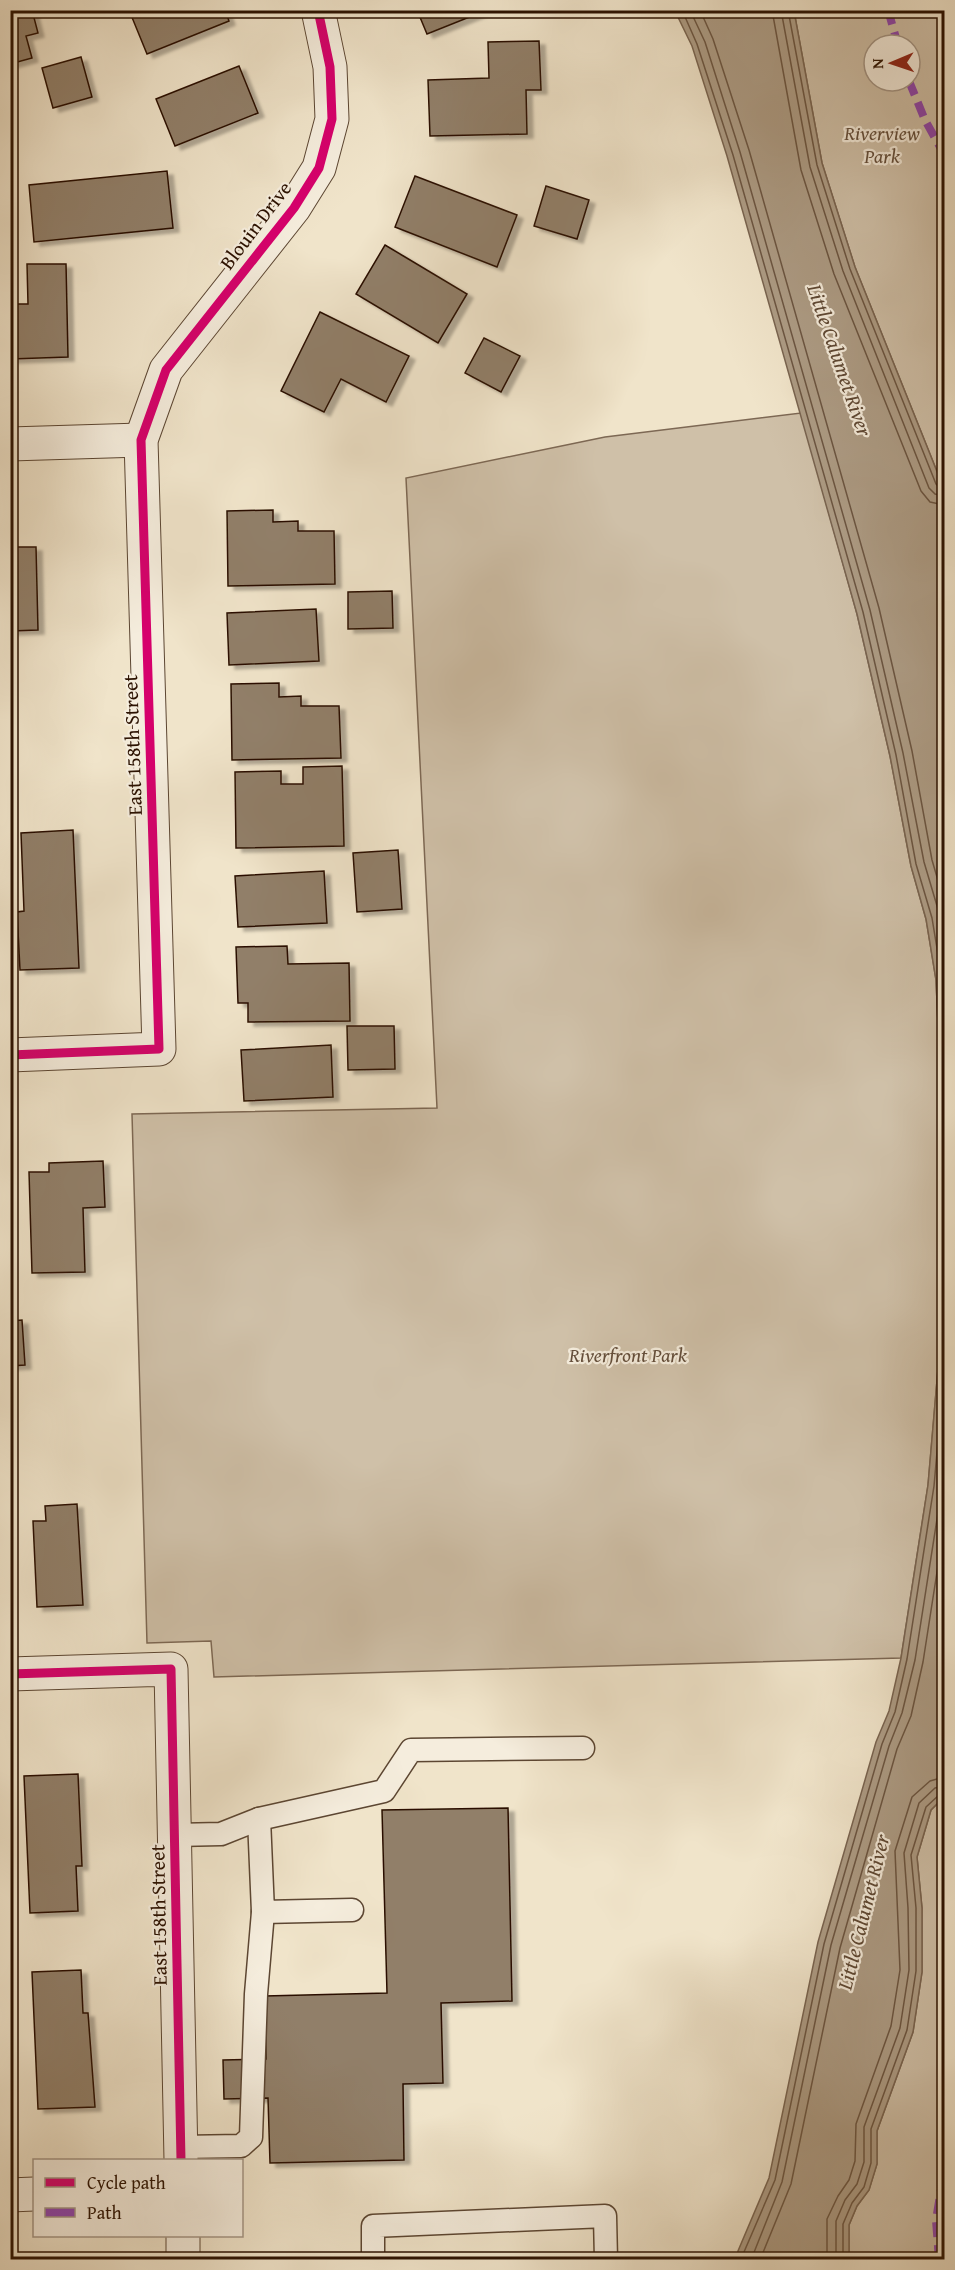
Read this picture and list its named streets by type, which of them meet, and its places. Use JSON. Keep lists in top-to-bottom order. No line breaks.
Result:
{"streets":{"street":["Blouin Drive","East 158th Street"]},"crossings":[["Blouin Drive","East 158th Street"]],"water":["Little Calumet River"],"parks":["Riverview Park","Riverfront Park"],"legend":["Cycle path","Path"],"north":"left"}
